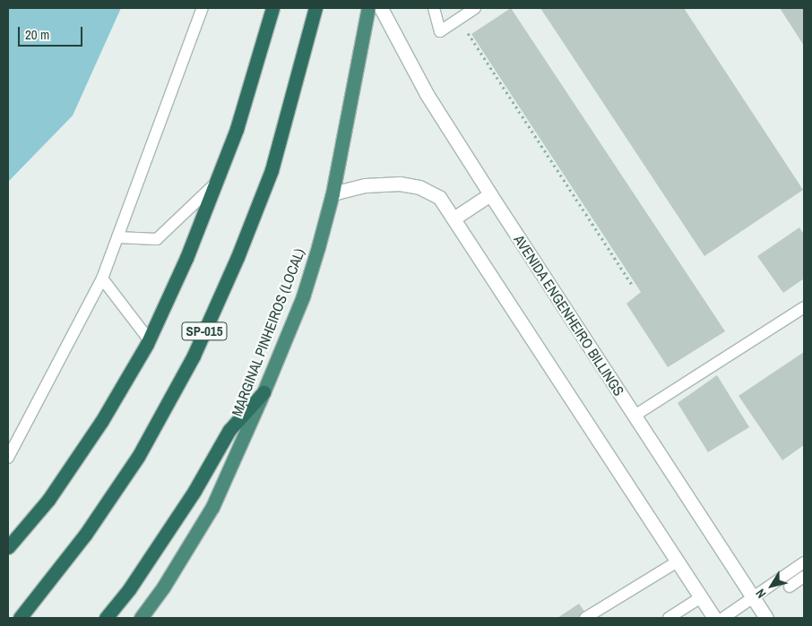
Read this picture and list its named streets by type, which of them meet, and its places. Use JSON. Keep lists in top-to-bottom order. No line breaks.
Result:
{"streets":{"highway":["SP-015","MARGINAL PINHEIROS (LOCAL)"],"street":["AVENIDA ENGENHEIRO BILLINGS"]},"scale_bar":"20 m","north":"bottom left"}
